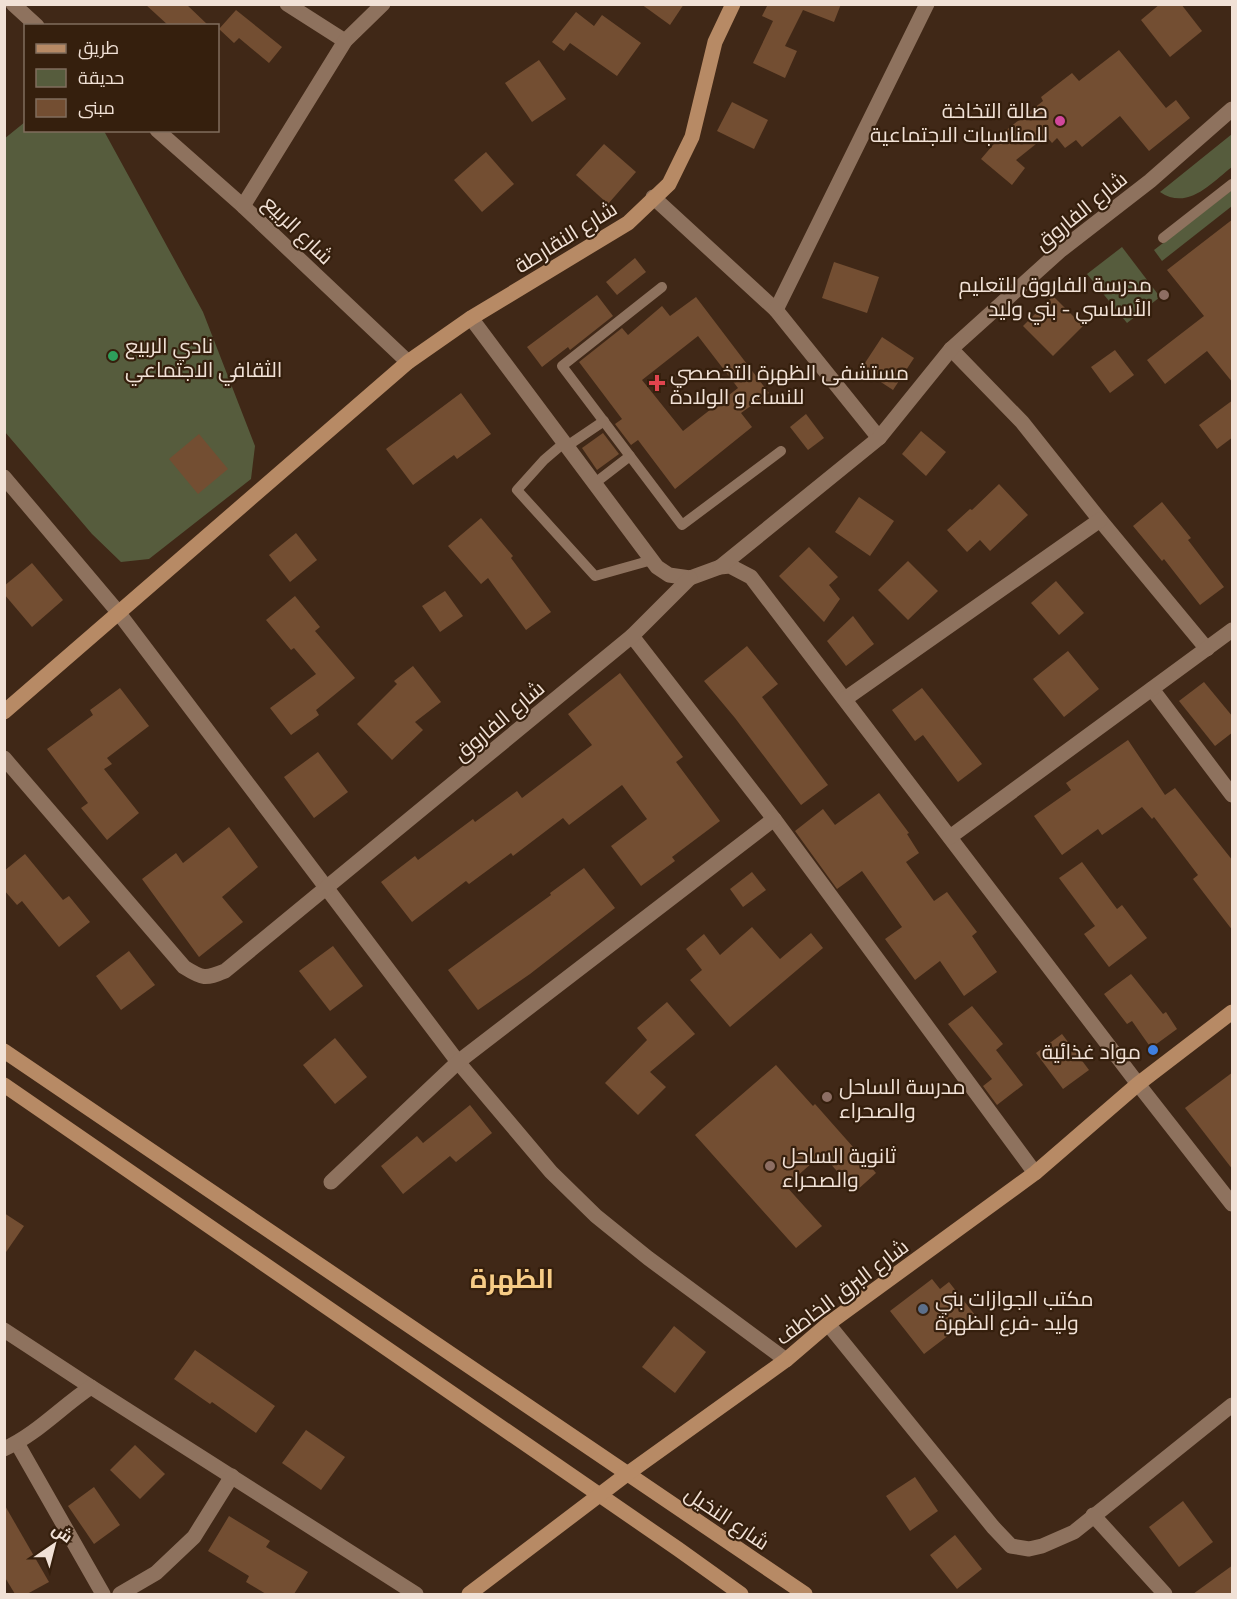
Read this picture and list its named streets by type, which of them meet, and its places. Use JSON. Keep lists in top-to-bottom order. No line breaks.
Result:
{"streets":{"main road":["شارع النقارطة","شارع البرق الخاطف","شارع النخيل"],"street":["شارع الفاروق","شارع الربيع"]},"crossings":[["شارع الربيع","شارع النقارطة"],["شارع البرق الخاطف","شارع النخيل"]],"districts":["الظهرة"],"places":{"other":["صالة التخاخة للمناسبات الاجتماعية","مدرسة الفاروق للتعليم الأساسي - بني وليد","نادي الربيع الثقافي الاجتماعي","مواد غذائية","مدرسة الساحل والصحراء","ثانوية الساحل والصحراء","مكتب الجوازات بني وليد -فرع الظهرة"],"health":["مستشفى الظهرة التخصصي للنساء و الولادة"]},"legend":["طريق","حديقة","مبنى"],"north":"top right"}
